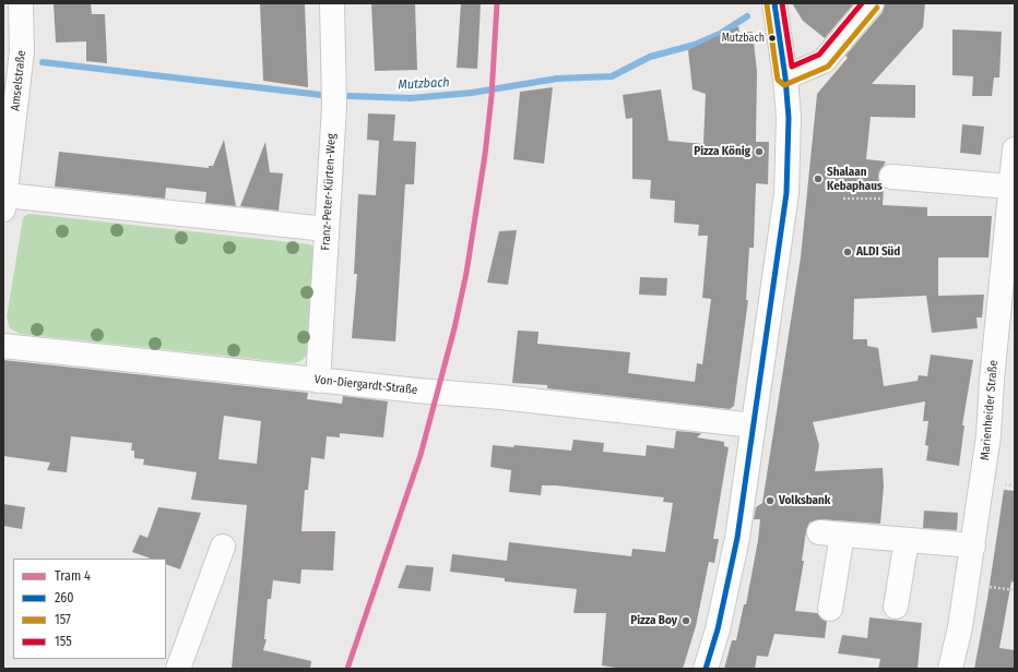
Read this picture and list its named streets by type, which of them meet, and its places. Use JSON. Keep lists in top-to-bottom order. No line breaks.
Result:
{"streets":{"street":["Amselstraße","Franz-Peter-Kürten-Weg","Von-Diergardt-Straße","Marienheider Straße"]},"crossings":[["Franz-Peter-Kürten-Weg","Von-Diergardt-Straße"]],"water":["Mutzbach"],"places":["Mutzbach","Pizza König","Shalaan Kebaphaus","ALDI Süd","Volksbank","Pizza Boy"],"lines":["tram line 4","transit line 260","transit line 155","transit line 157"],"legend":["Tram 4","260","157","155"]}
